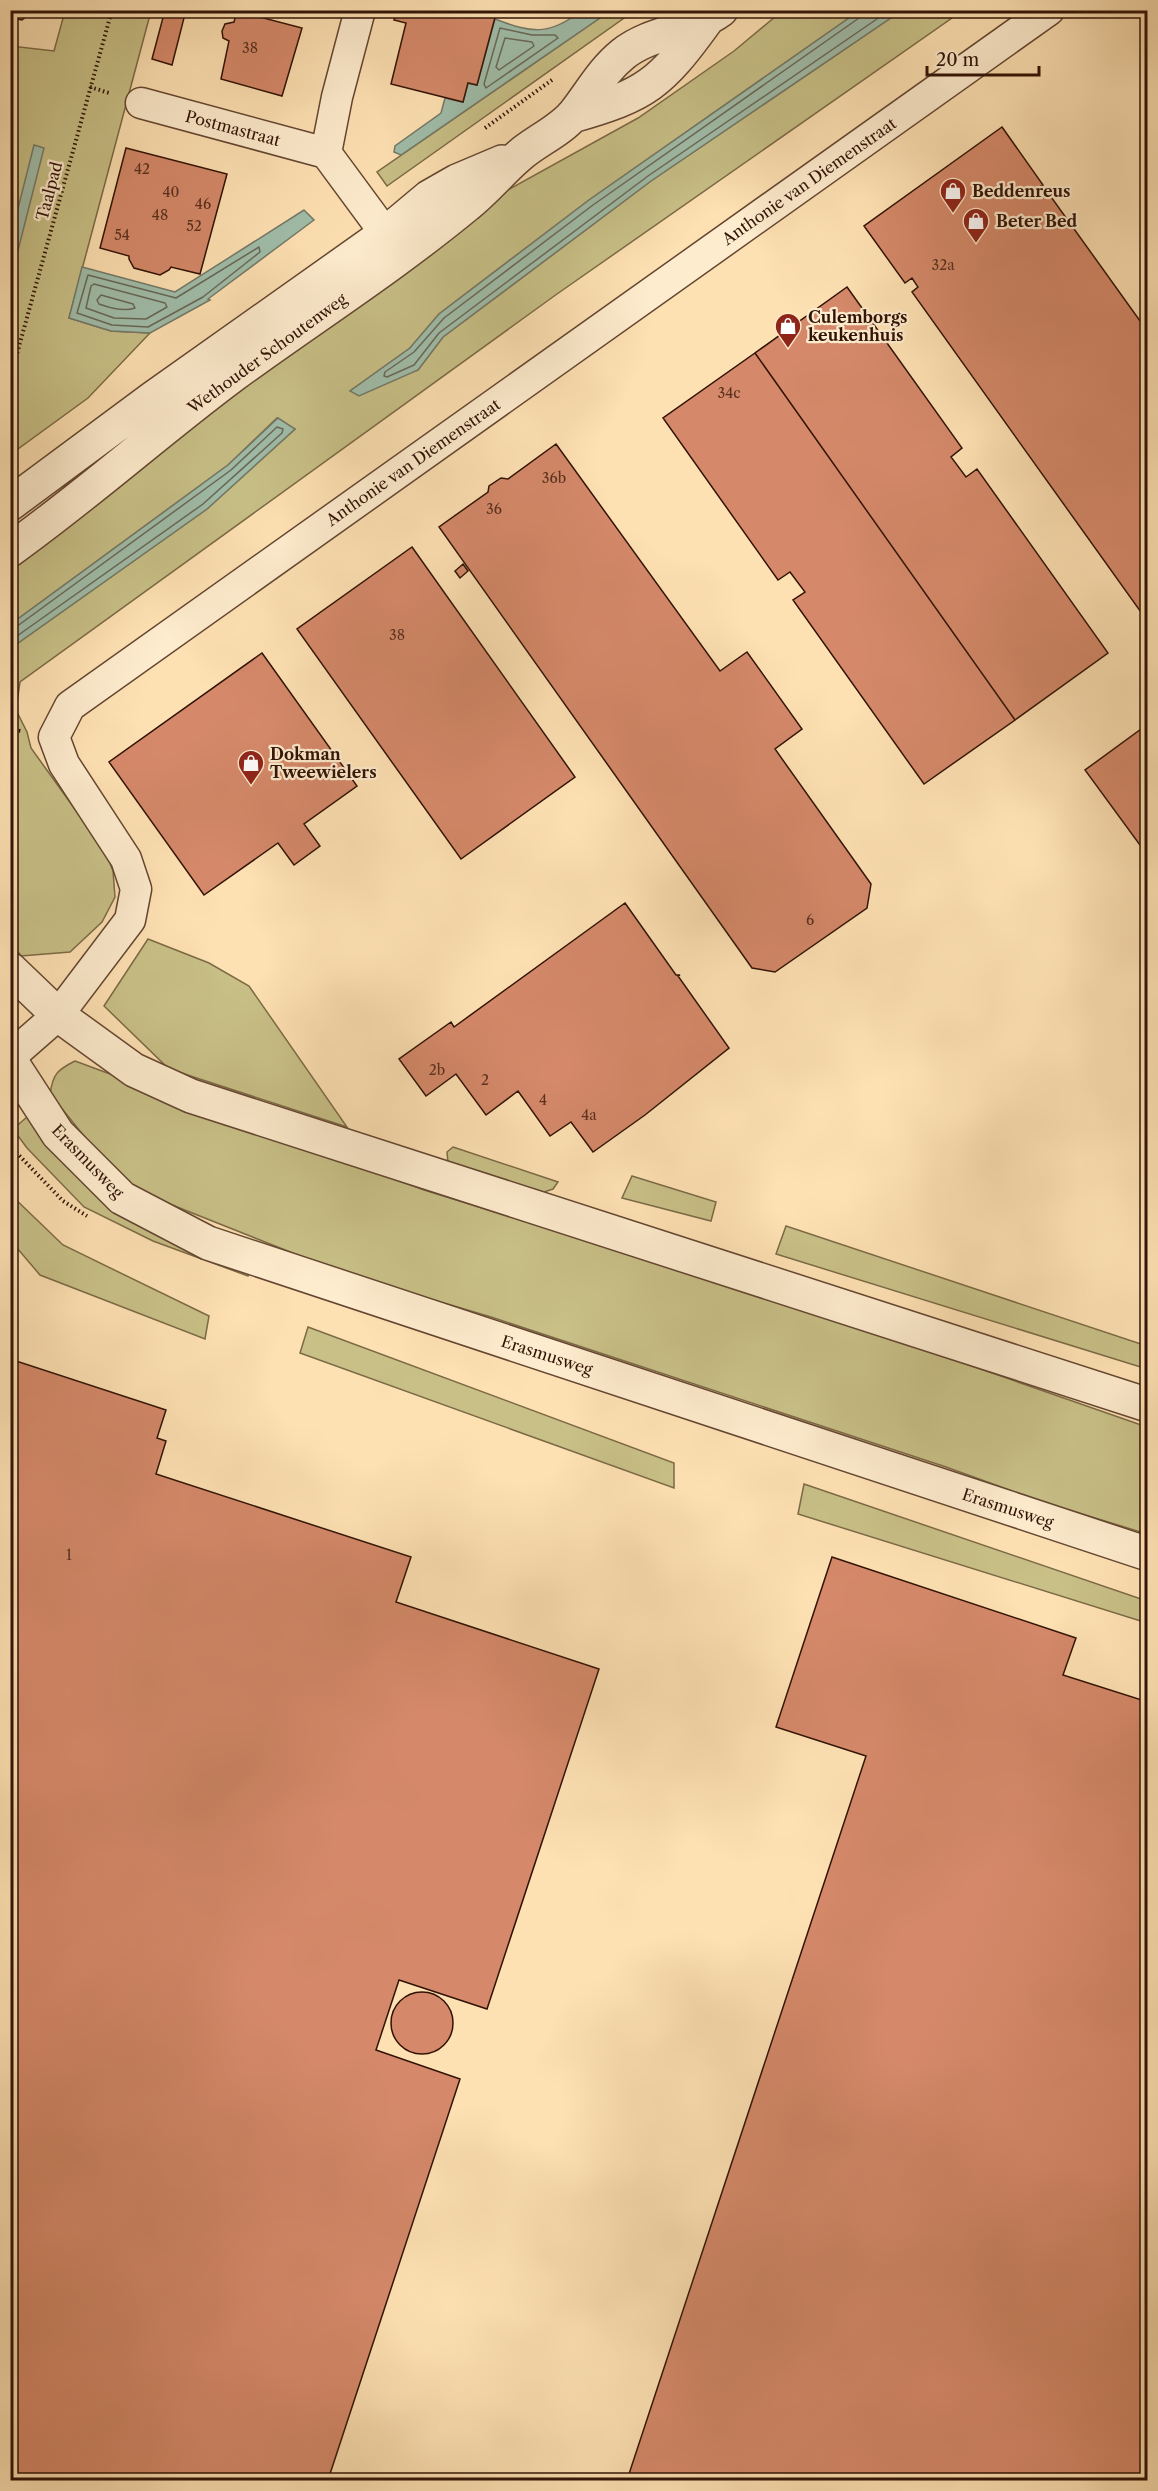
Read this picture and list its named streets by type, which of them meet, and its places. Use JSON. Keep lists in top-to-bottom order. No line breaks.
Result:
{"streets":{"street":["Postmastraat","Anthonie van Diemenstraat","Wethouder Schoutenweg","Erasmusweg"],"path":["Taalpad"]},"crossings":[["Anthonie van Diemenstraat","Erasmusweg"]],"places":{"shop":["Beddenreus","Beter Bed","Culemborgs keukenhuis","Dokman Tweewielers"]},"house_numbers":["38","42","40","46","48","52","54","32a","34c","36b","36","38","6","2b","2","4","4a","1"],"scale_bar":"20 m"}
